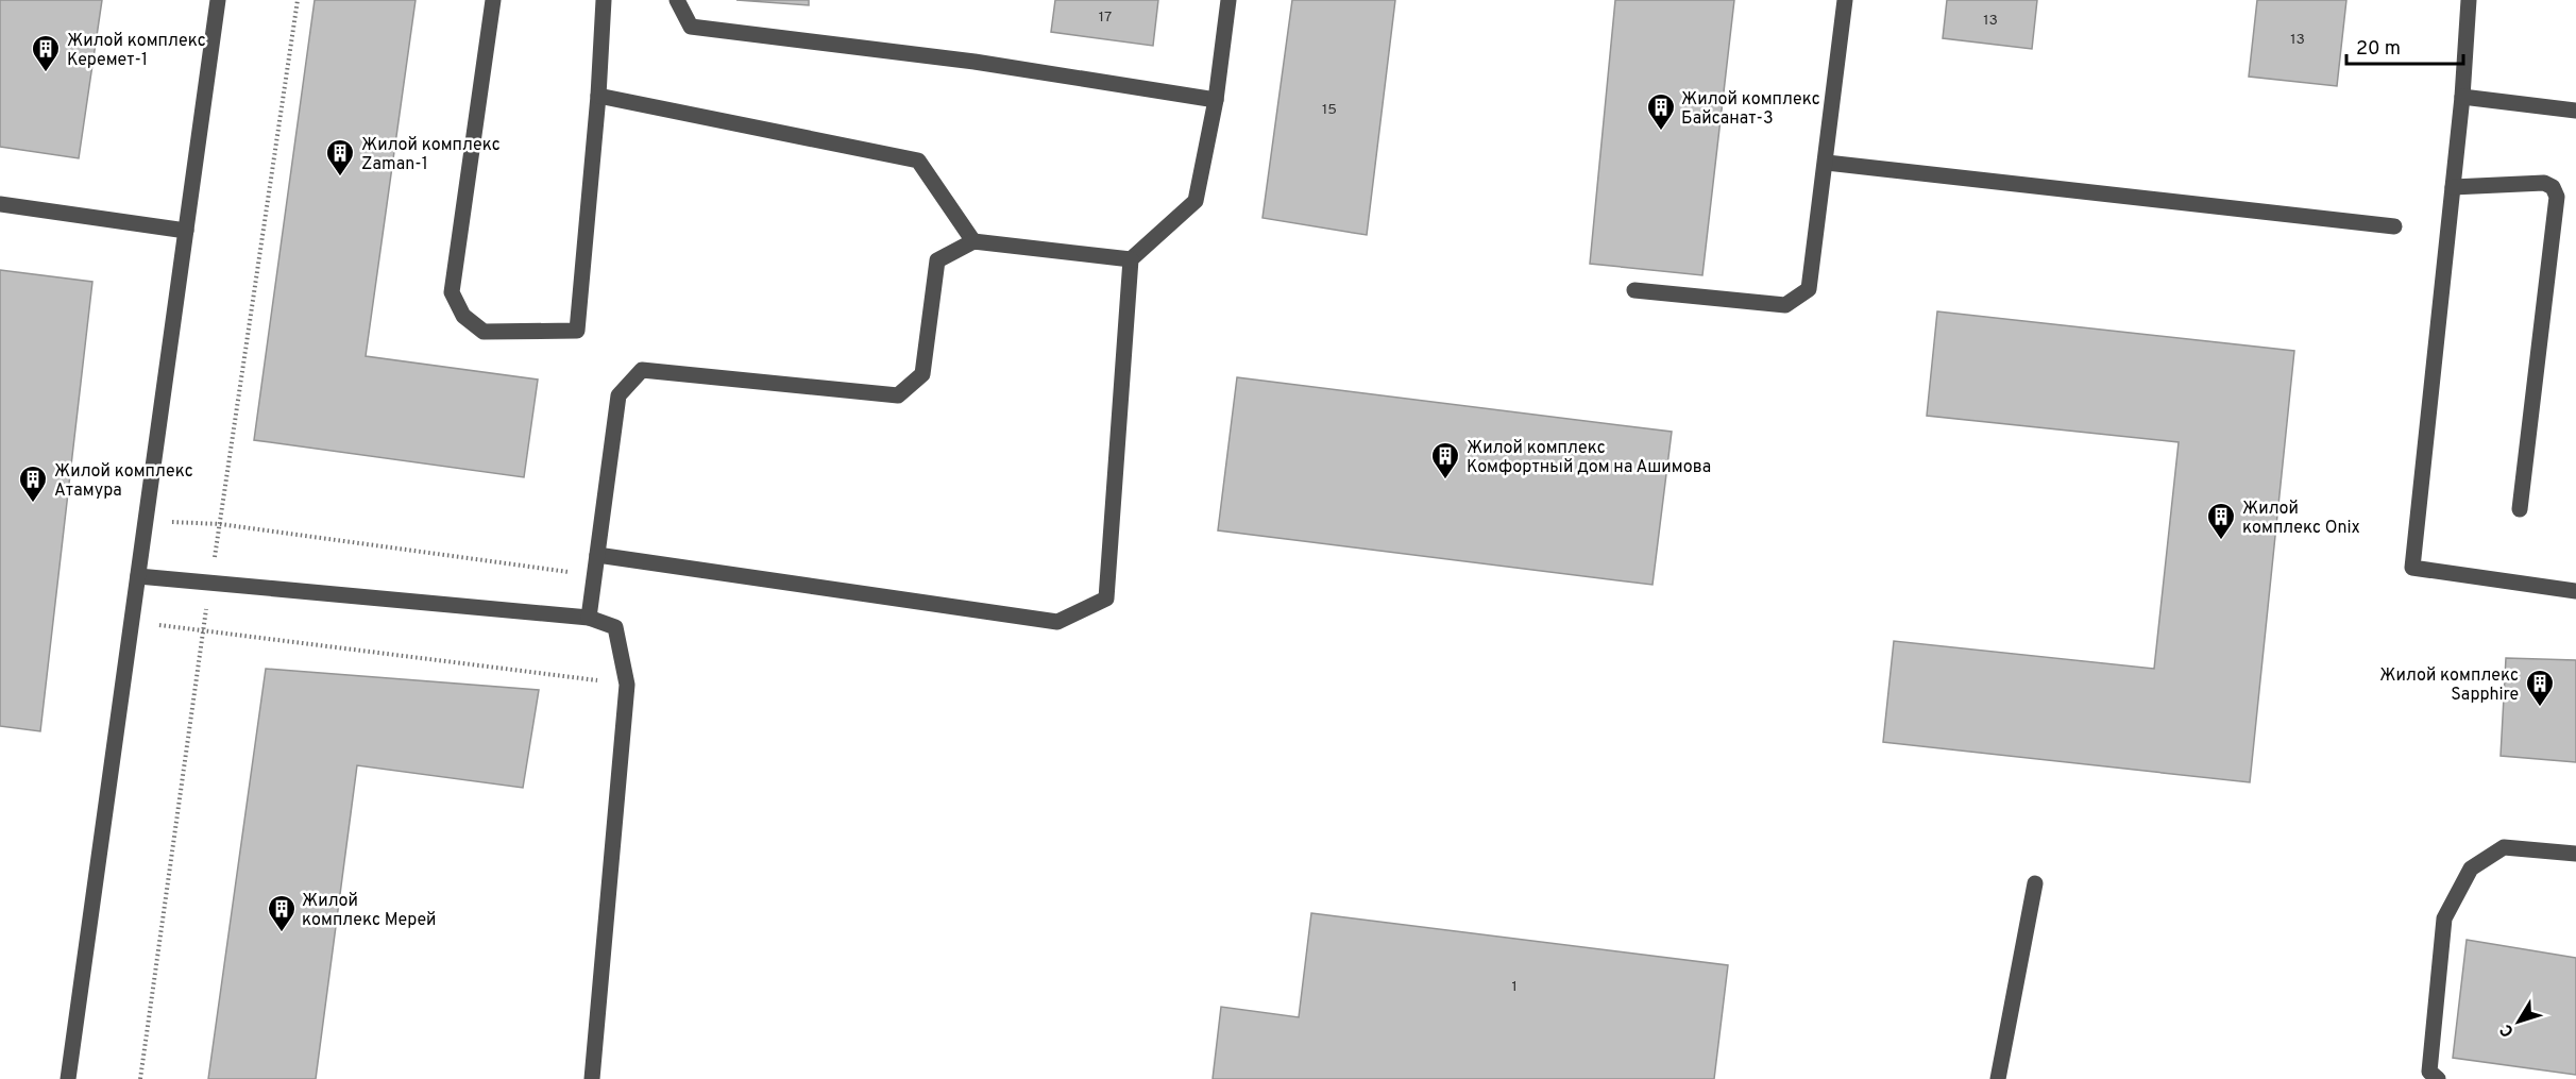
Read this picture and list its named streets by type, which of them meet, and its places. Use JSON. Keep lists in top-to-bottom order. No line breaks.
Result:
{"places":{"building":["Жилой комплекс Керемет-1","Жилой комплекс Байсанат-3","Жилой комплекс Zaman-1","Жилой комплекс Комфортный дом на Ашимова","Жилой комплекс Атамура","Жилой комплекс Onix","Жилой комплекс Sapphire","Жилой комплекс Мерей"]},"house_numbers":["17","13","13","15","1"],"scale_bar":"20 m","north":"bottom left"}
